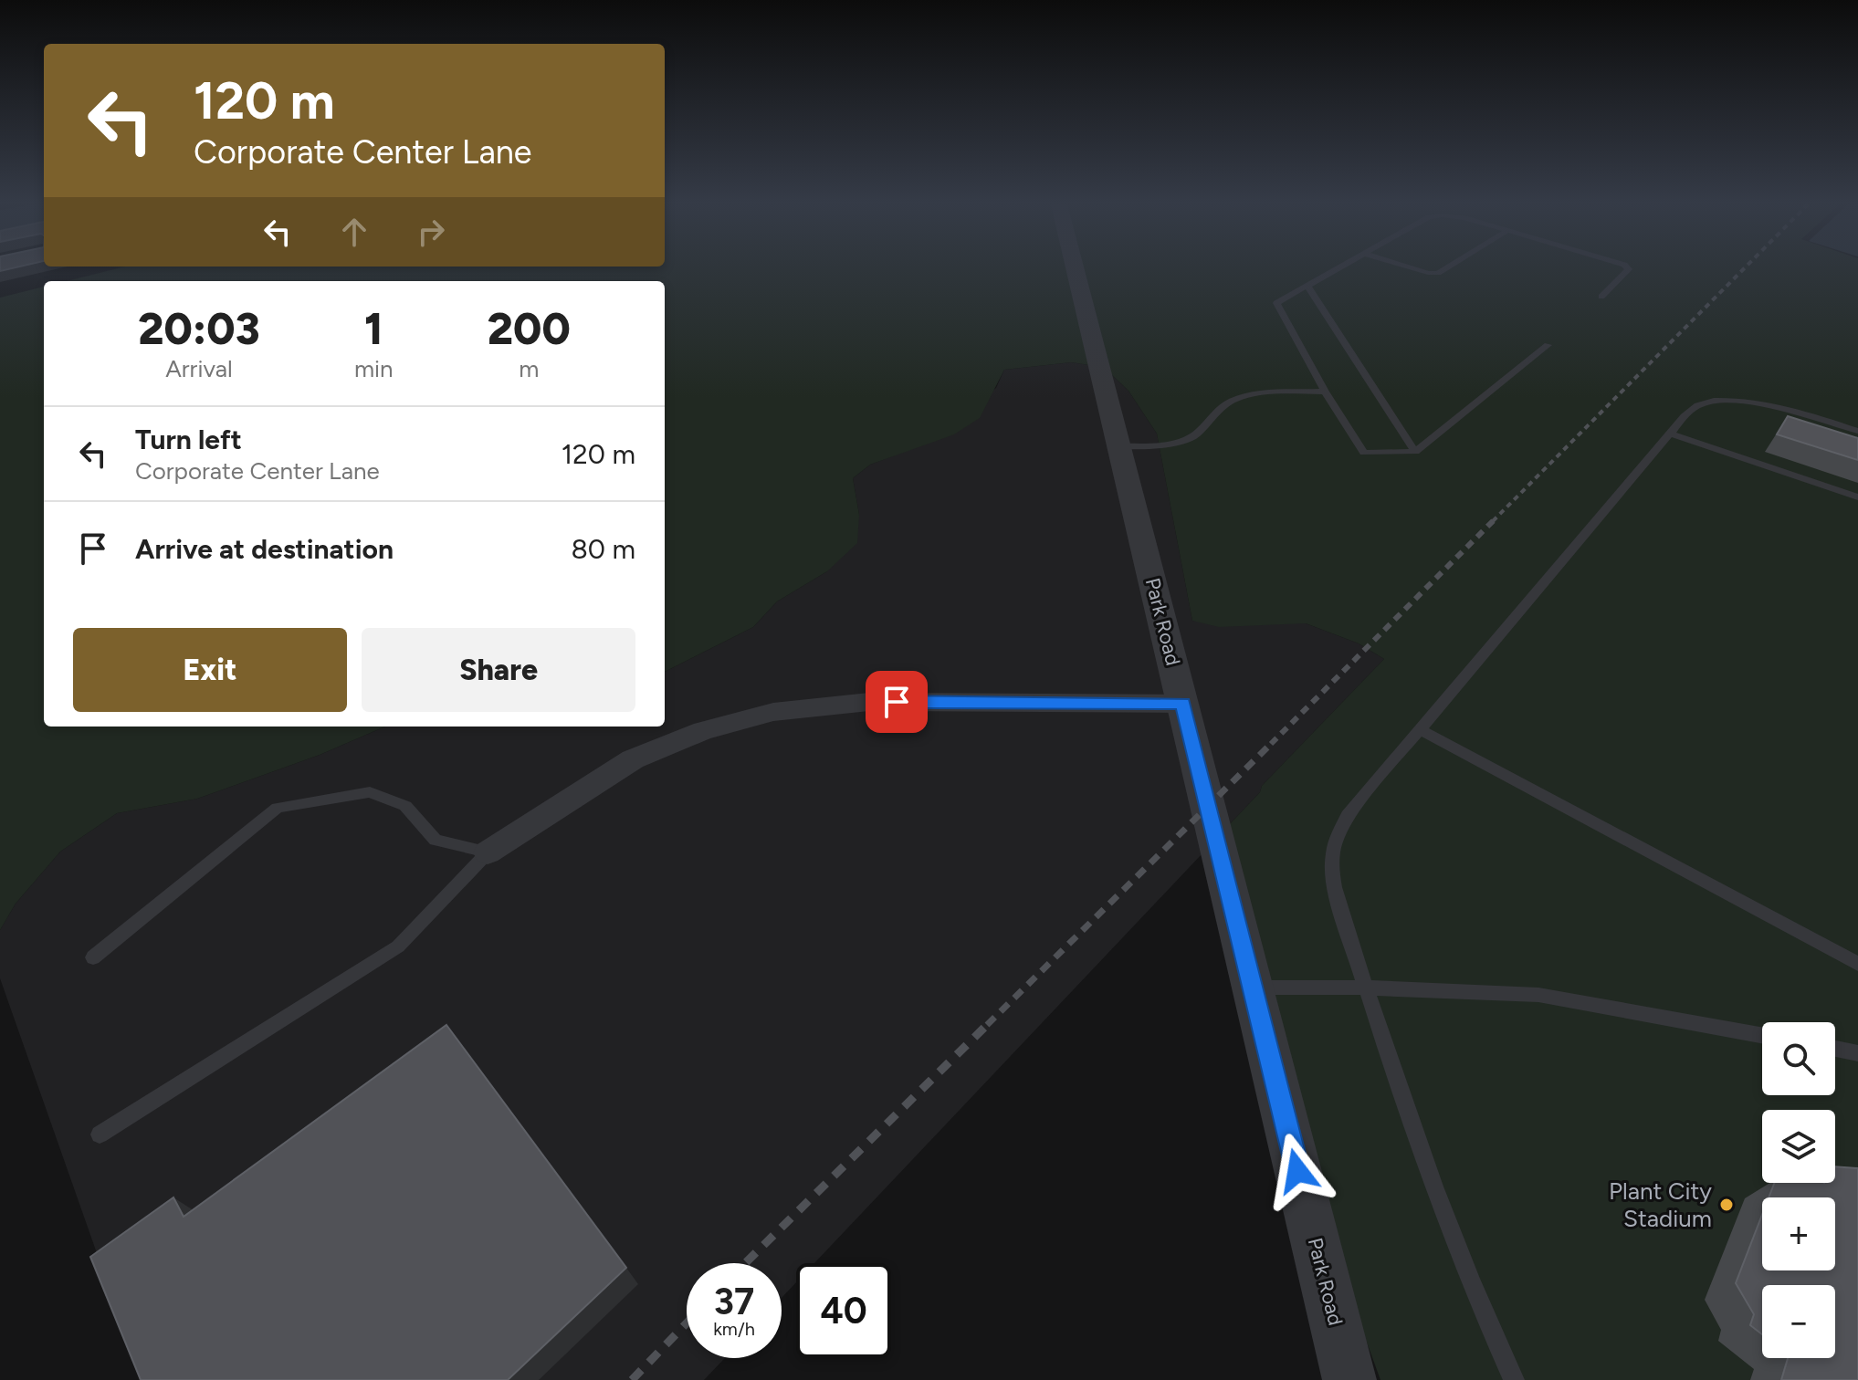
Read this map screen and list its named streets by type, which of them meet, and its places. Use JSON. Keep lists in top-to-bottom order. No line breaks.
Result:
{"streets":{"street":["Park Road"]},"places":["Plant City Stadium"],"page":{"turn":["120 m","Corporate Center Lane"],"eta":["20:03","Arrival","1","min","200","m"],"list":[{"name":"Turn left","note":"Corporate Center Lane","value":"120 m"},{"name":"Arrive at destination","value":"80 m"}],"buttons":["Exit","Share"],"map_buttons":["+","−"],"speed":"37 km/h","limit":"40"}}
